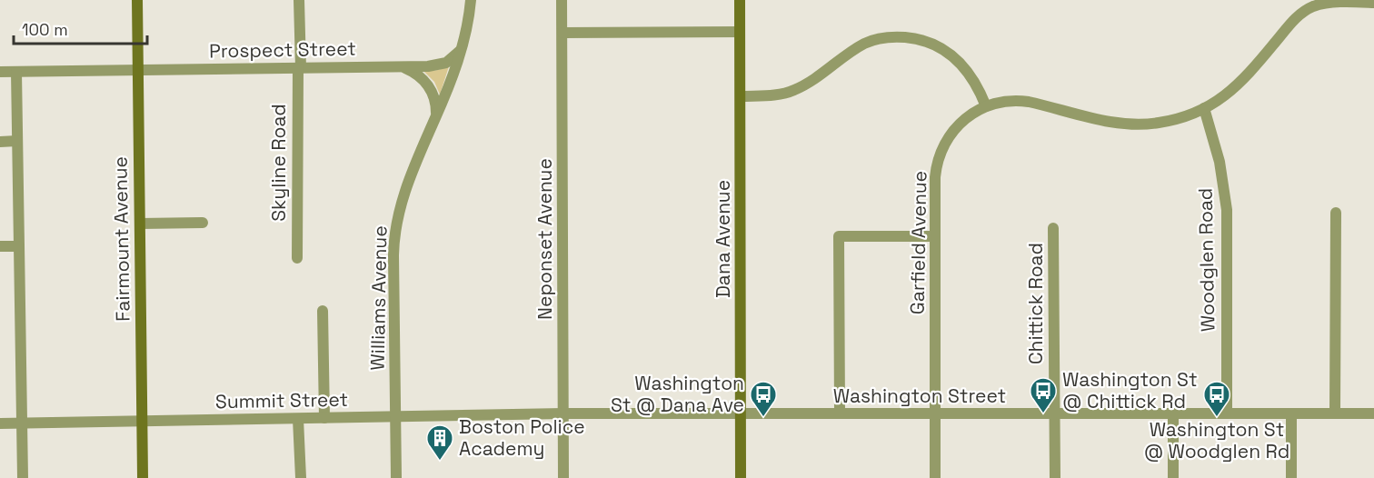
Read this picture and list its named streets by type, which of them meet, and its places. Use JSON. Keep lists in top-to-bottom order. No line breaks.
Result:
{"streets":{"street":["Prospect Street","Skyline Road","Fairmount Avenue","Neponset Avenue","Dana Avenue","Garfield Avenue","Woodglen Road","Williams Avenue","Chittick Road","Washington Street","Summit Street"]},"crossings":[["Prospect Street","Skyline Road"],["Prospect Street","Fairmount Avenue"],["Prospect Street","Williams Avenue"],["Fairmount Avenue","Summit Street"],["Neponset Avenue","Washington Street"],["Neponset Avenue","Summit Street"],["Dana Avenue","Washington Street"],["Garfield Avenue","Woodglen Road"],["Garfield Avenue","Washington Street"],["Woodglen Road","Washington Street"],["Williams Avenue","Summit Street"],["Chittick Road","Washington Street"],["Washington Street","Summit Street"]],"places":{"bus stop":["Washington St @ Chittick Rd","Washington St @ Dana Ave","Washington St @ Woodglen Rd"],"building":["Boston Police Academy"]},"scale_bar":"100 m"}
